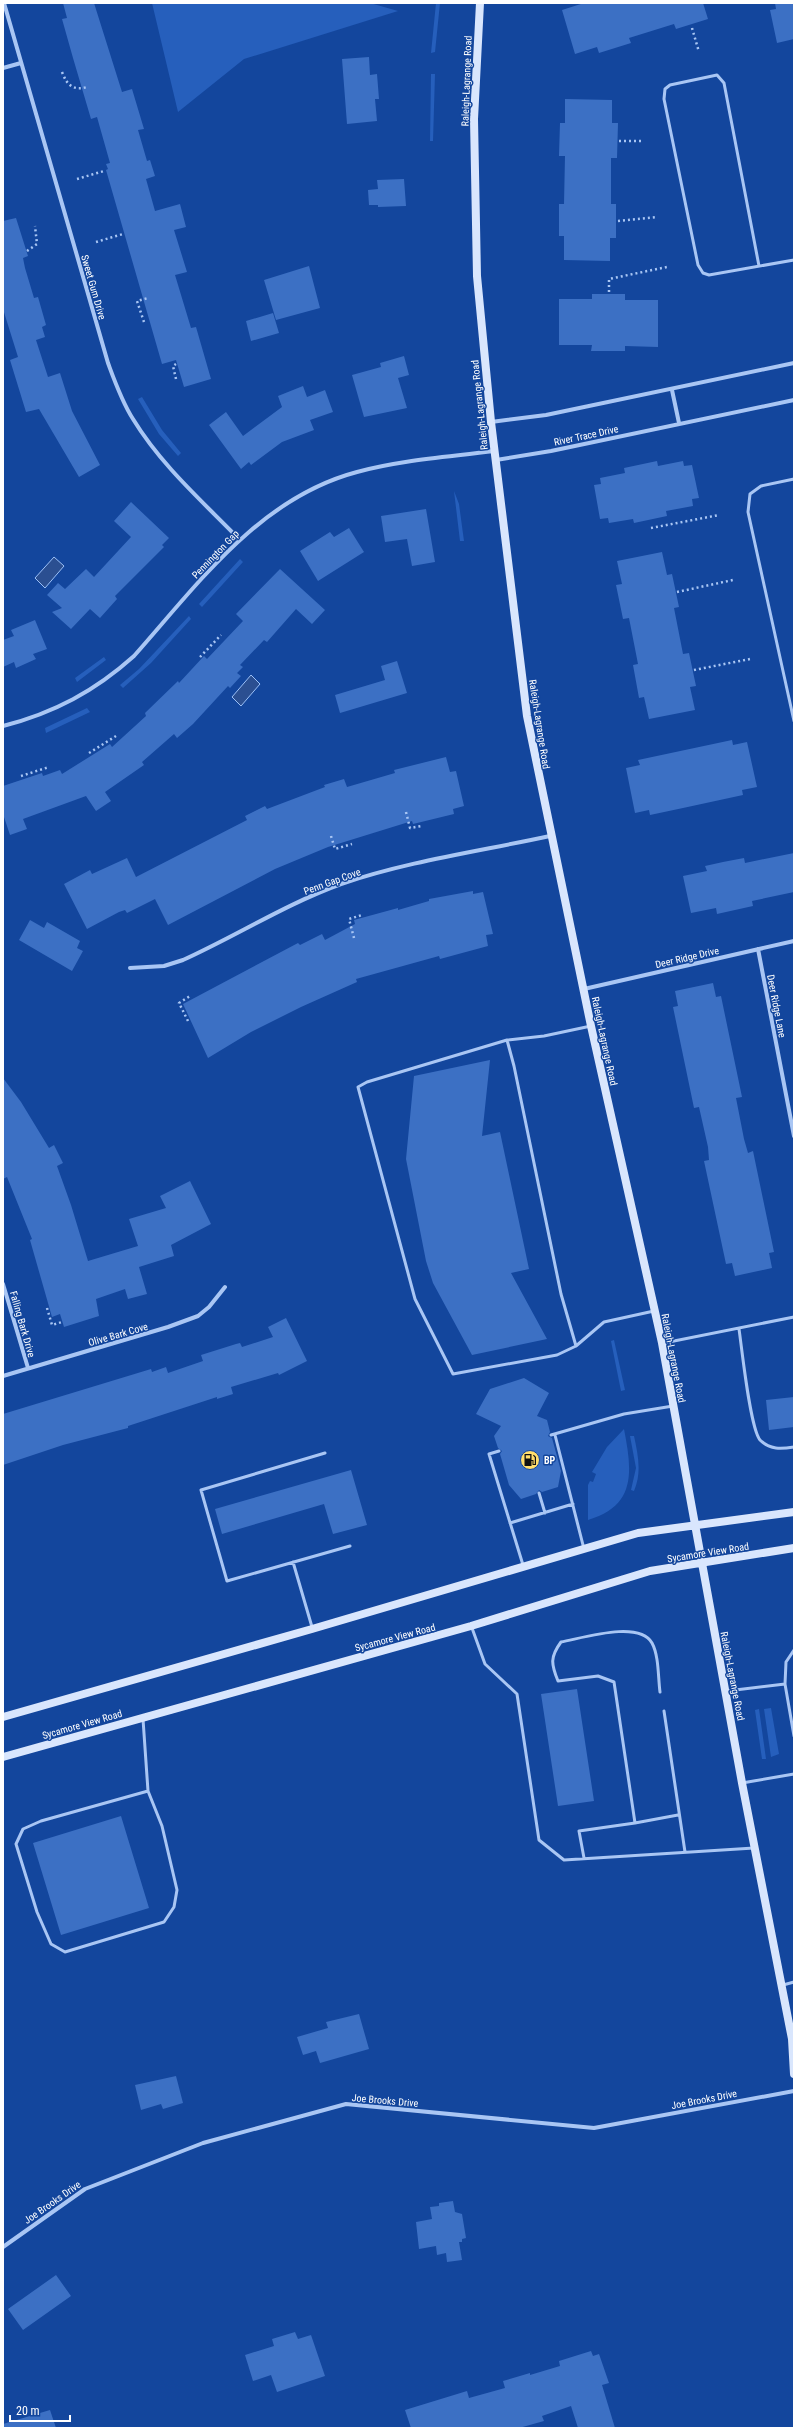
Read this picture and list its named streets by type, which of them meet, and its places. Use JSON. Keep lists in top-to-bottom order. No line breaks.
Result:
{"streets":{"main road":["Raleigh-Lagrange Road","Sycamore View Road"],"street":["Sweet Gum Drive","River Trace Drive","Pennington Gap","Penn Gap Cove","Deer Ridge Drive","Deer Ridge Lane","Falling Bark Drive","Olive Bark Cove","Joe Brooks Drive"]},"crossings":[["Raleigh-Lagrange Road","River Trace Drive"],["Raleigh-Lagrange Road","Pennington Gap"],["Raleigh-Lagrange Road","Penn Gap Cove"],["Raleigh-Lagrange Road","Deer Ridge Drive"],["Raleigh-Lagrange Road","Sycamore View Road"],["Sweet Gum Drive","Pennington Gap"],["Deer Ridge Drive","Deer Ridge Lane"],["Falling Bark Drive","Olive Bark Cove"]],"places":{"fuel station":["BP"]},"scale_bar":"20 m"}
